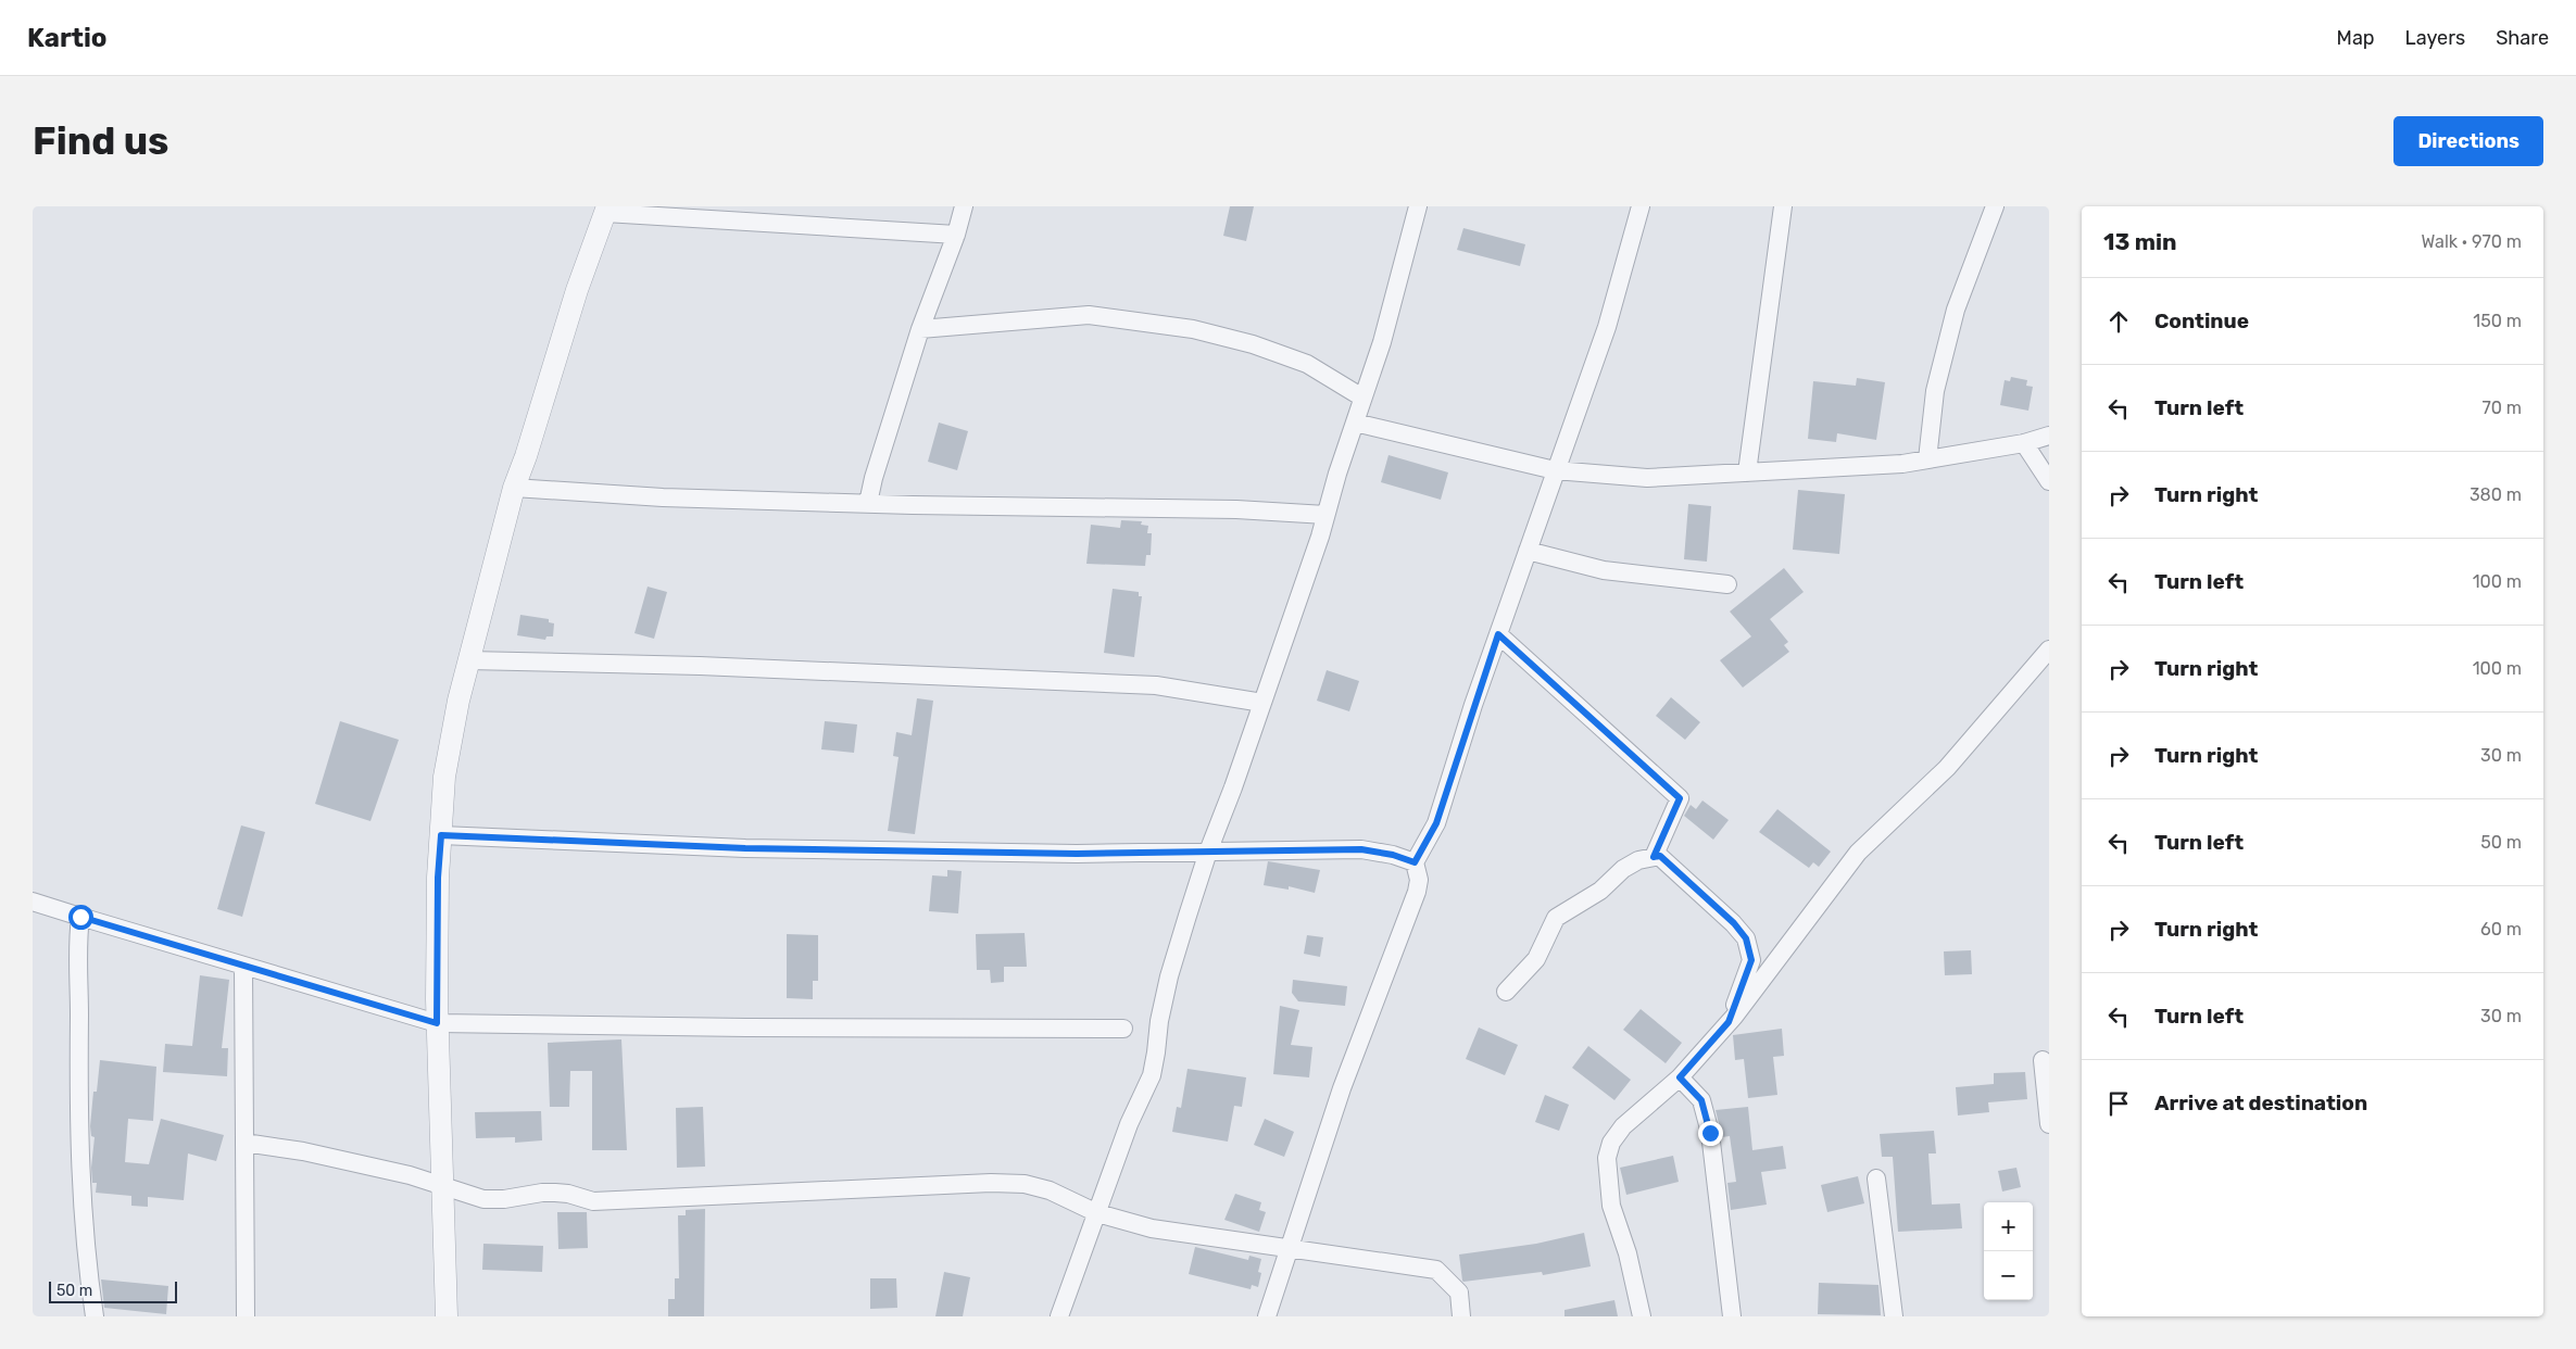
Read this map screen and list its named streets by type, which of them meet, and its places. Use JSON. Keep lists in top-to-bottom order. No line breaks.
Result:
{"scale_bar":"50 m","page":{"header":"Kartio","nav":["Map","Layers","Share"],"buttons":"Directions","title":"Find us","heading":["13 min","Walk · 970 m"],"list":[["Continue","150 m"],["Turn left","70 m"],["Turn right","380 m"],["Turn left","100 m"],["Turn right","100 m"],["Turn right","30 m"],["Turn left","50 m"],["Turn right","60 m"],["Turn left","30 m"],"Arrive at destination"],"map_buttons":["+","−"],"scale":"50 m"}}
